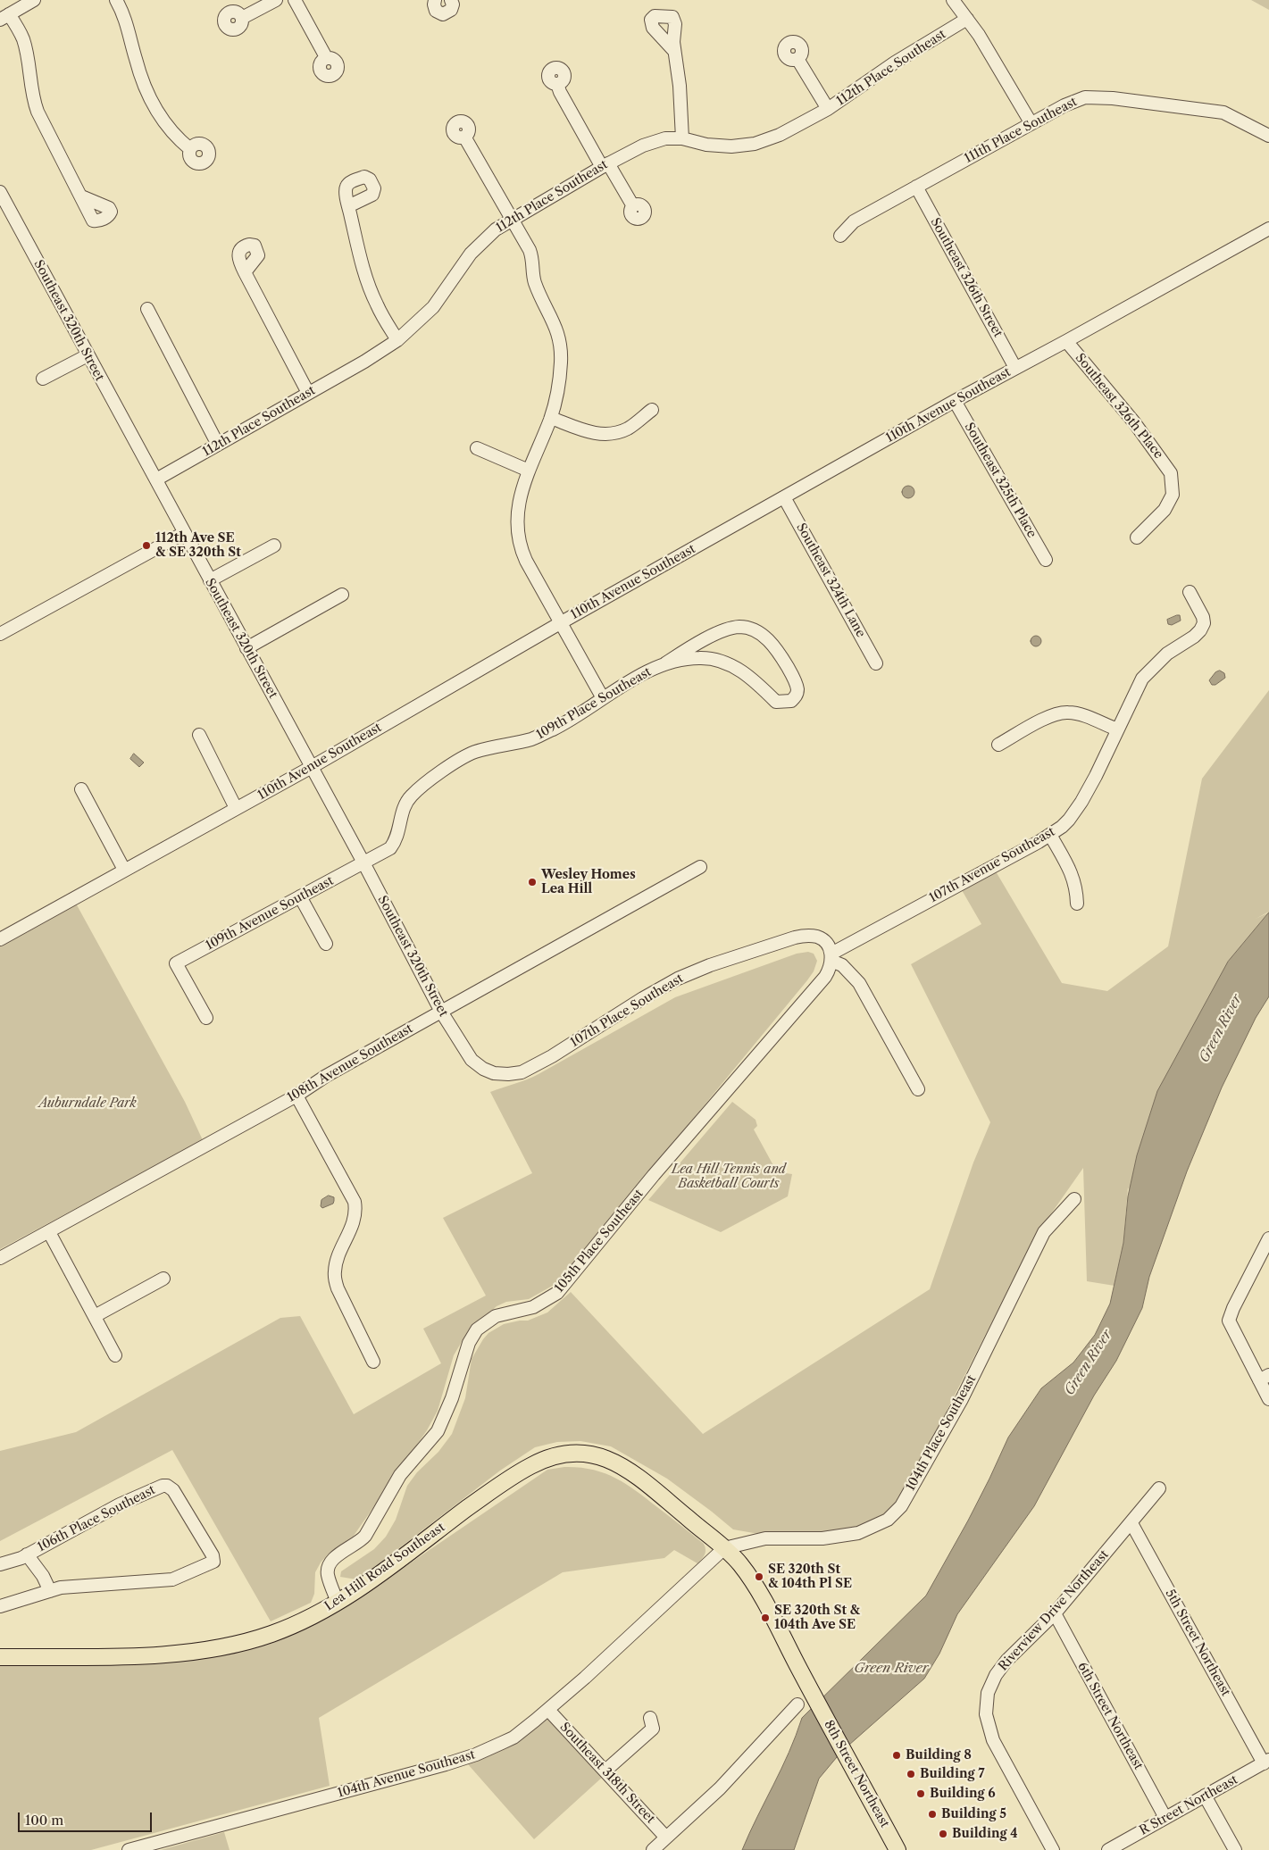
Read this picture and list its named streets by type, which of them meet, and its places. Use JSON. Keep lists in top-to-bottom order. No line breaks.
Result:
{"streets":{"main road":["Lea Hill Road Southeast","8th Street Northeast"],"street":["112th Place Southeast","111th Place Southeast","Southeast 326th Street","Southeast 320th Street","110th Avenue Southeast","Southeast 326th Place","Southeast 325th Place","Southeast 324th Lane","109th Place Southeast","107th Avenue Southeast","109th Avenue Southeast","107th Place Southeast","108th Avenue Southeast","105th Place Southeast","104th Place Southeast","106th Place Southeast","Riverview Drive Northeast","5th Street Northeast","6th Street Northeast","Southeast 318th Street","104th Avenue Southeast","R Street Northeast"]},"crossings":[["112th Place Southeast","Southeast 320th Street"],["111th Place Southeast","Southeast 326th Street"],["Southeast 326th Street","110th Avenue Southeast"],["Southeast 320th Street","110th Avenue Southeast"],["Southeast 320th Street","109th Place Southeast"],["Southeast 320th Street","109th Avenue Southeast"],["Southeast 320th Street","107th Place Southeast"],["Southeast 320th Street","108th Avenue Southeast"],["110th Avenue Southeast","Southeast 326th Place"],["110th Avenue Southeast","Southeast 325th Place"],["110th Avenue Southeast","Southeast 324th Lane"],["109th Place Southeast","109th Avenue Southeast"],["107th Avenue Southeast","107th Place Southeast"],["107th Avenue Southeast","105th Place Southeast"],["107th Place Southeast","105th Place Southeast"],["105th Place Southeast","Lea Hill Road Southeast"],["104th Place Southeast","Lea Hill Road Southeast"],["104th Place Southeast","104th Avenue Southeast"],["104th Place Southeast","8th Street Northeast"],["Lea Hill Road Southeast","104th Avenue Southeast"],["Lea Hill Road Southeast","8th Street Northeast"],["Riverview Drive Northeast","5th Street Northeast"],["Riverview Drive Northeast","6th Street Northeast"],["5th Street Northeast","R Street Northeast"],["6th Street Northeast","R Street Northeast"],["Southeast 318th Street","104th Avenue Southeast"],["104th Avenue Southeast","8th Street Northeast"]],"water":["Green River"],"parks":["Auburndale Park","Lea Hill Tennis and Basketball Courts"],"places":["112th Ave SE & SE 320th St","Wesley Homes Lea Hill","SE 320th St & 104th Pl SE","SE 320th St & 104th Ave SE","Building 8","Building 7","Building 6","Building 5","Building 4"],"scale_bar":"100 m"}
